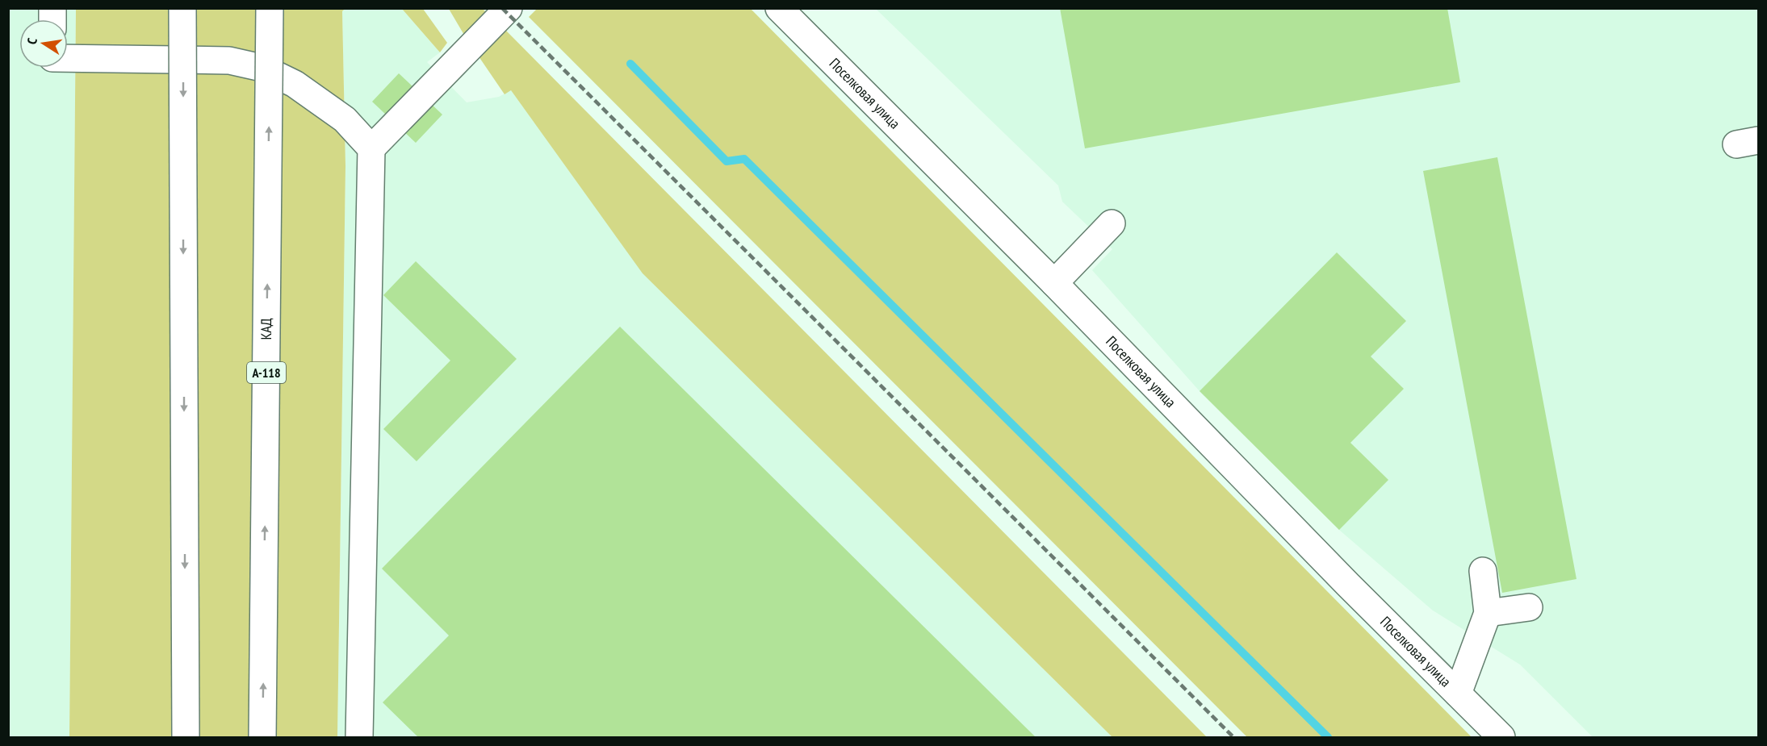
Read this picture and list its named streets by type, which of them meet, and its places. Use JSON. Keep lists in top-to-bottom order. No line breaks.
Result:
{"streets":{"main road":["Поселковая улица","КАД","А-118"]},"north":"left"}
